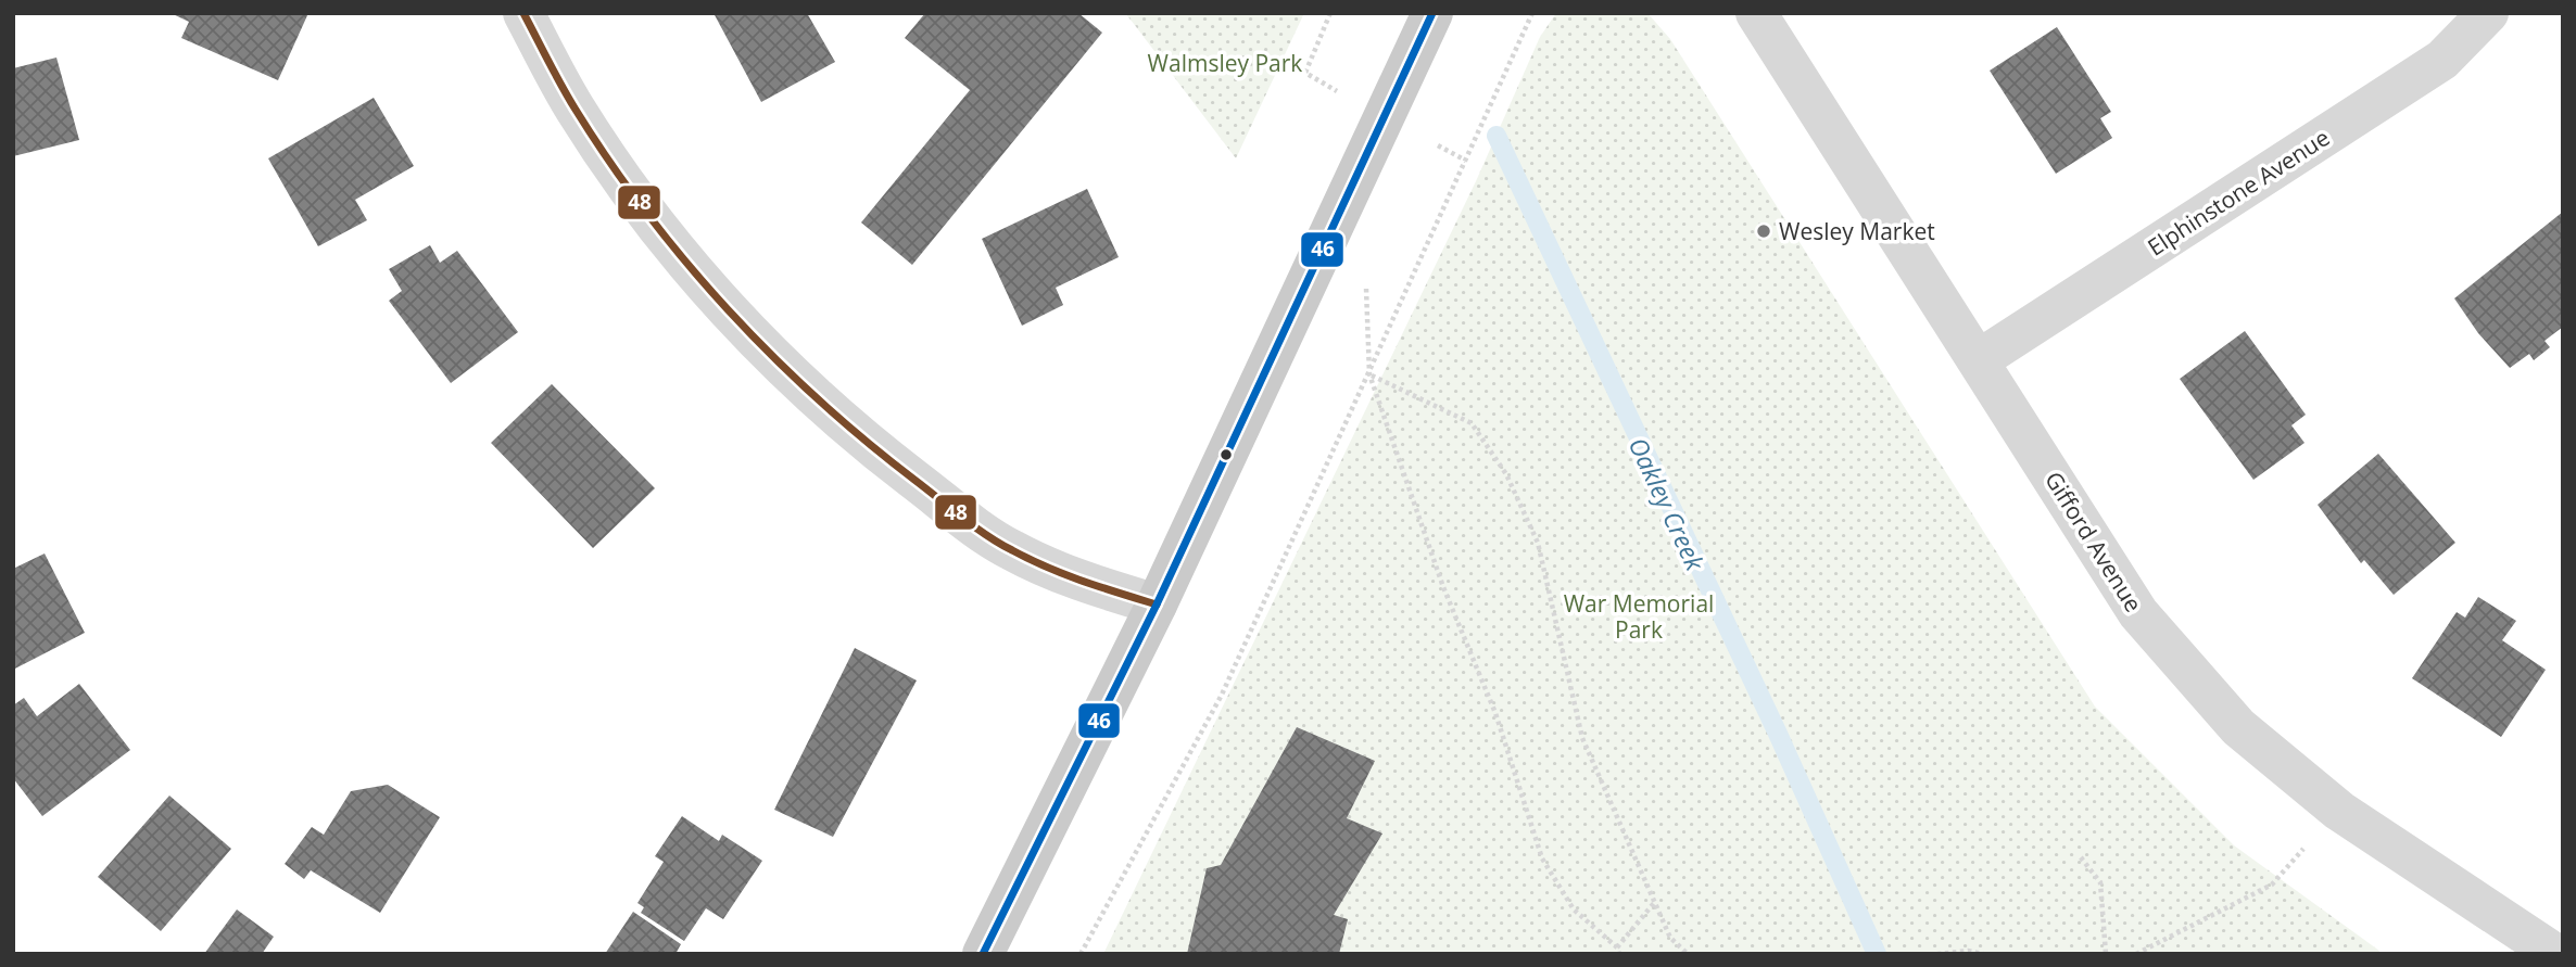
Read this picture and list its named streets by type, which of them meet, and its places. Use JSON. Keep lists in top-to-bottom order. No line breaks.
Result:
{"streets":{"street":["Elphinstone Avenue","Gifford Avenue"]},"crossings":[["Elphinstone Avenue","Gifford Avenue"]],"water":["Oakley Creek"],"parks":["Walmsley Park","War Memorial Park"],"places":["Wesley Market"],"lines":["transit line 48","transit line 46"]}
